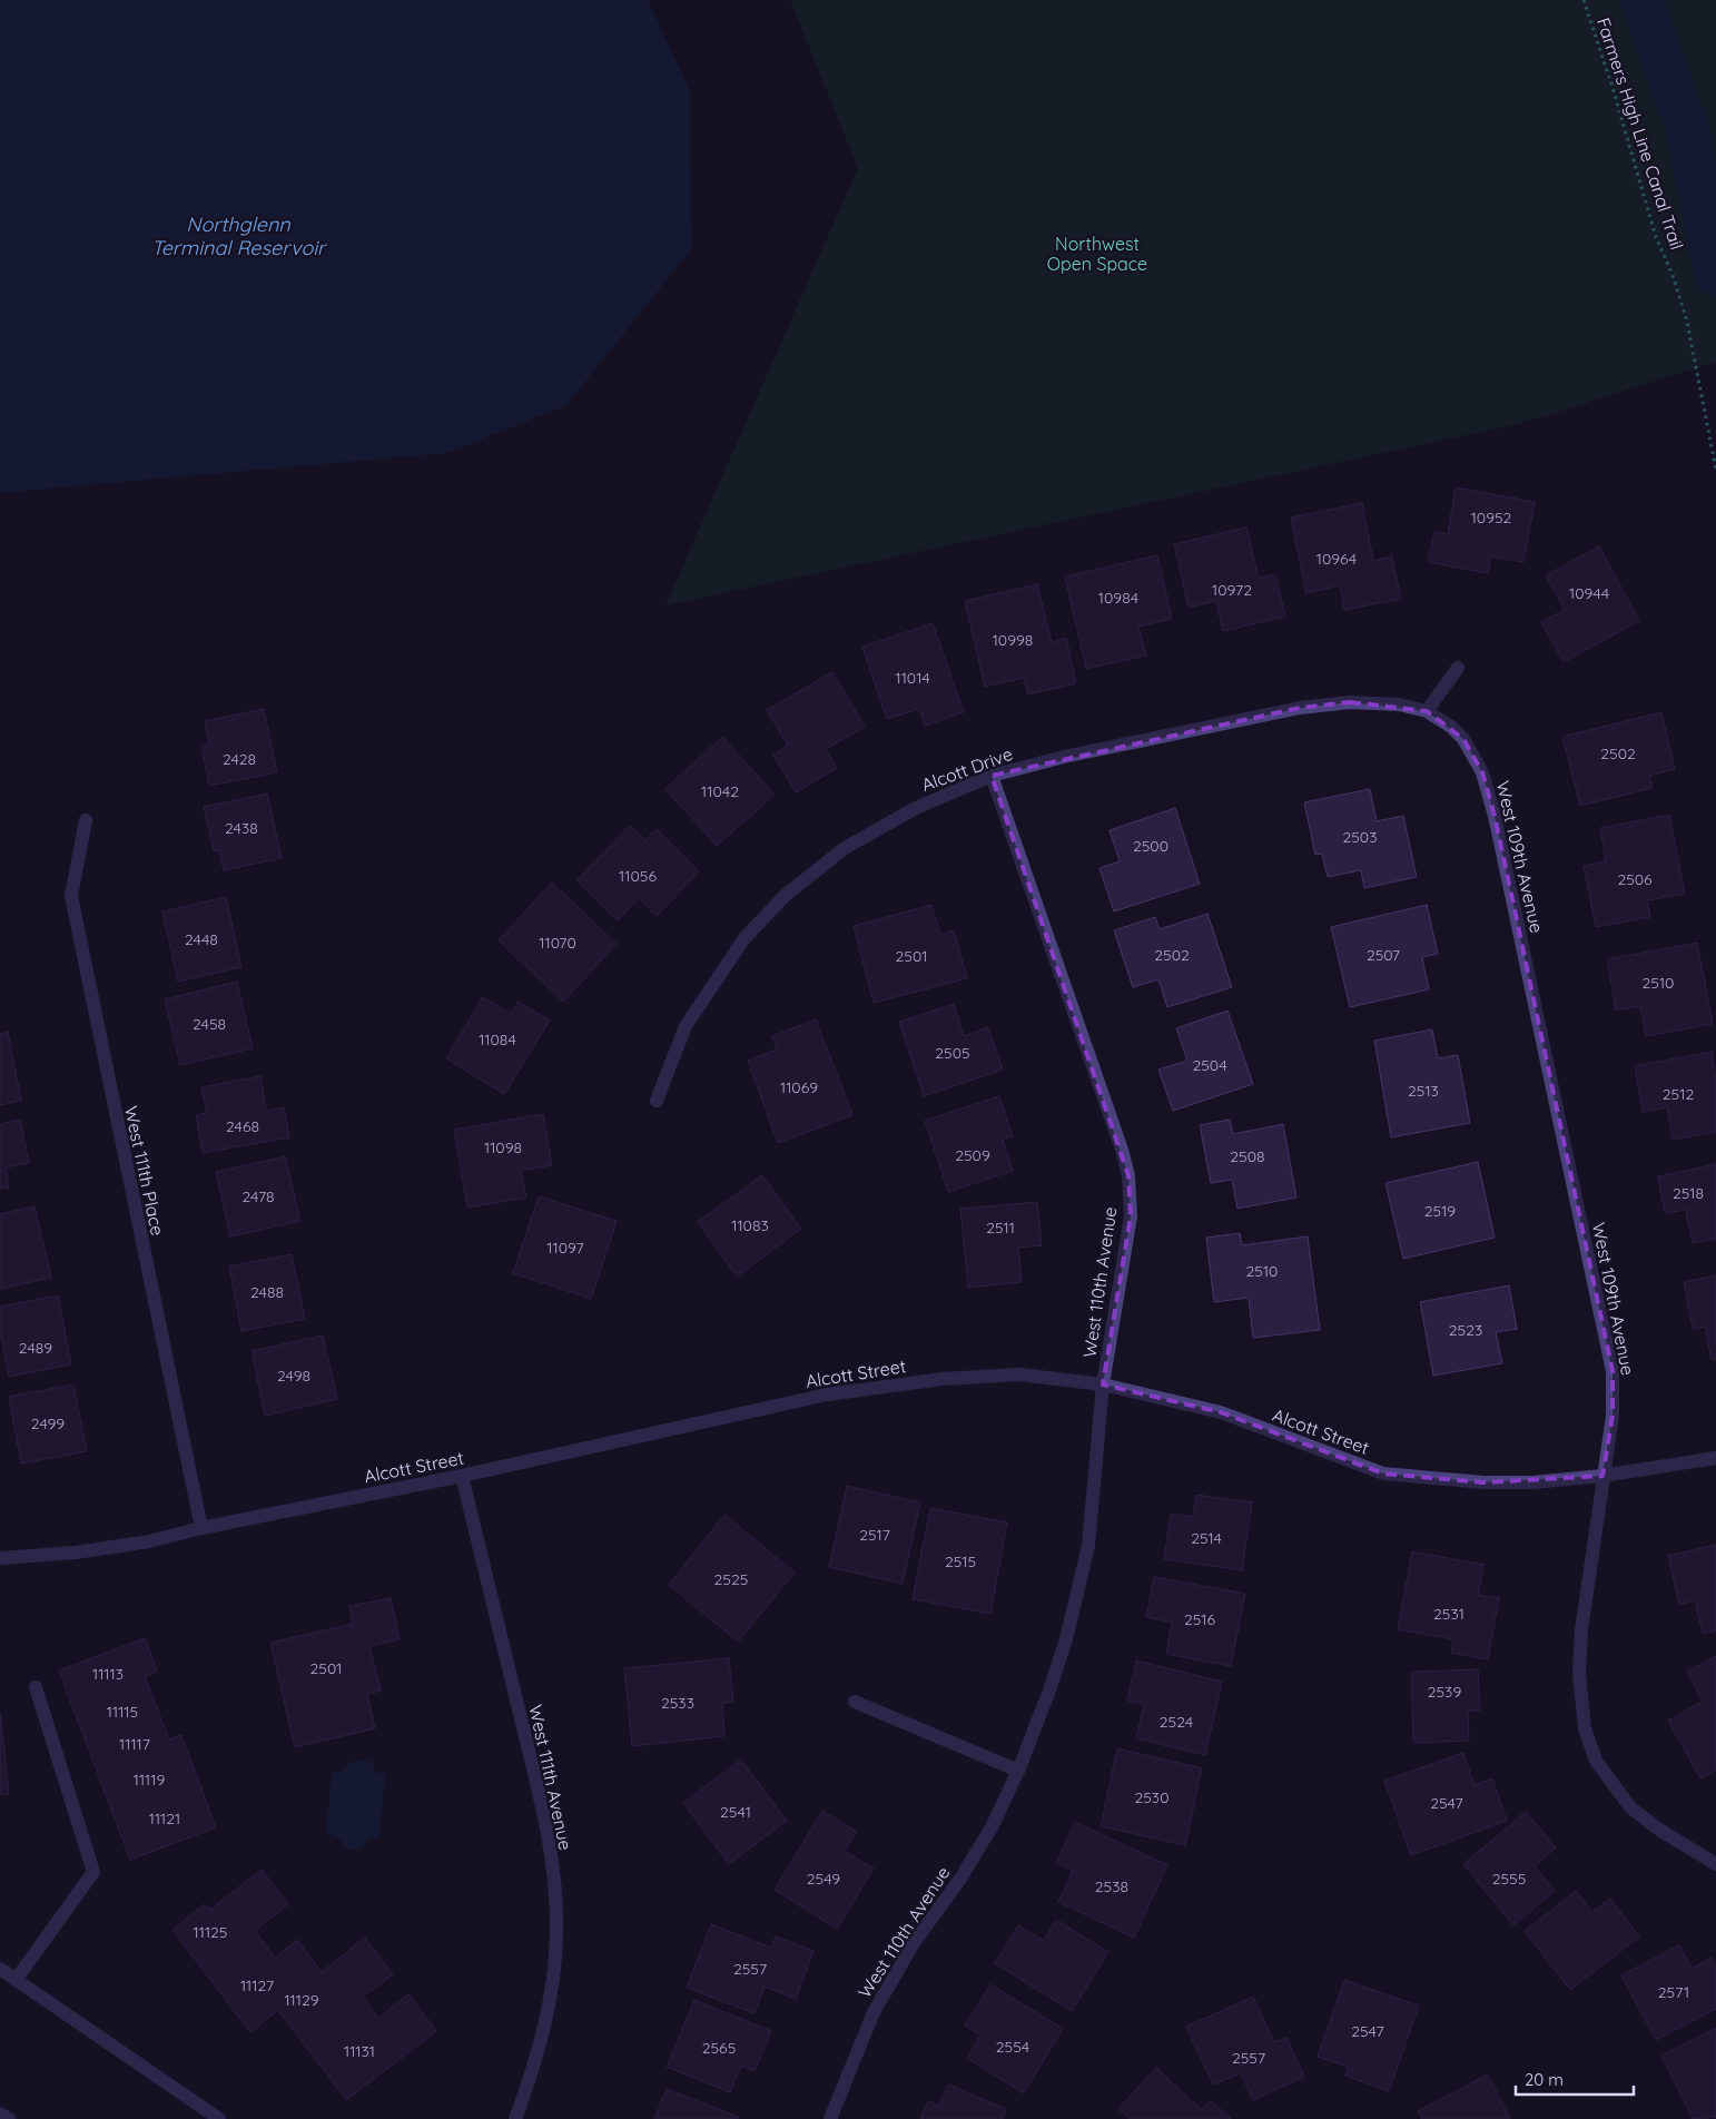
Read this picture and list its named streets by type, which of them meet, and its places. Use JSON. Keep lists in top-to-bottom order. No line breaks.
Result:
{"streets":{"street":["Alcott Drive","West 109th Avenue","West 111th Place","West 110th Avenue","Alcott Street","West 111th Avenue"],"path":["Farmers High Line Canal Trail"]},"crossings":[["Alcott Drive","West 109th Avenue"],["Alcott Drive","West 110th Avenue"],["West 109th Avenue","Alcott Street"],["West 111th Place","Alcott Street"],["West 110th Avenue","Alcott Street"],["Alcott Street","West 111th Avenue"]],"water":["Northglenn Terminal Reservoir"],"parks":["Northwest Open Space"],"house_numbers":["10952","10964","10972","10944","10984","10998","11014","2502","2428","11042","2438","2503","2500","11056","2506","2448","11070","2502","2507","2501","2510","2458","11084","2505","2504","11069","2513","2512","2468","11098","2509","2508","2518","2478","2519","11083","2511","11097","2510","2488","2523","2489","2498","2499","2517","2514","2515","2525","2531","2516","2501","11113","2539","2533","11115","2524","11117","11119","2530","2547","2541","11121","2549","2555","2538","11125","2557","11127","2571","11129","2547","2554","2565","11131","2557"],"scale_bar":"20 m"}
